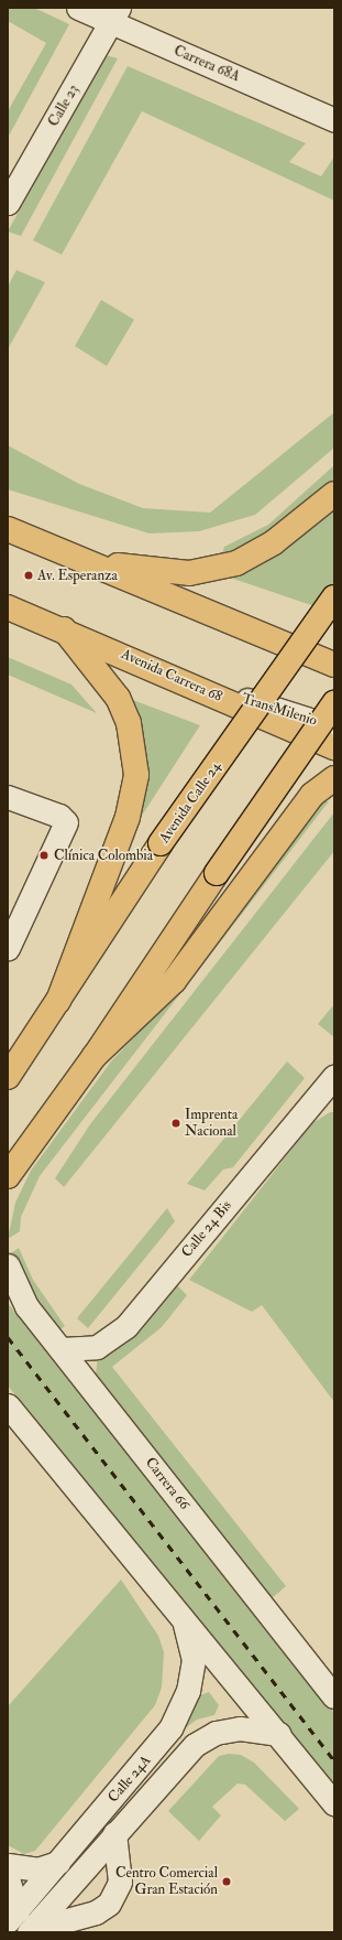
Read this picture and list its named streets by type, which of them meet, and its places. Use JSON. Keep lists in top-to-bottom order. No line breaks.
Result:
{"streets":{"main road":["Avenida Carrera 68","Avenida Calle 24"],"street":["Carrera 68A","Calle 23","TransMilenio","Calle 24 Bis","Carrera 66","Calle 24A"]},"crossings":[["Carrera 68A","Calle 23"],["Avenida Carrera 68","TransMilenio"],["Calle 24 Bis","Carrera 66"]],"places":["Av. Esperanza","Clínica Colombia","Imprenta Nacional","Centro Comercial Gran Estación"]}
